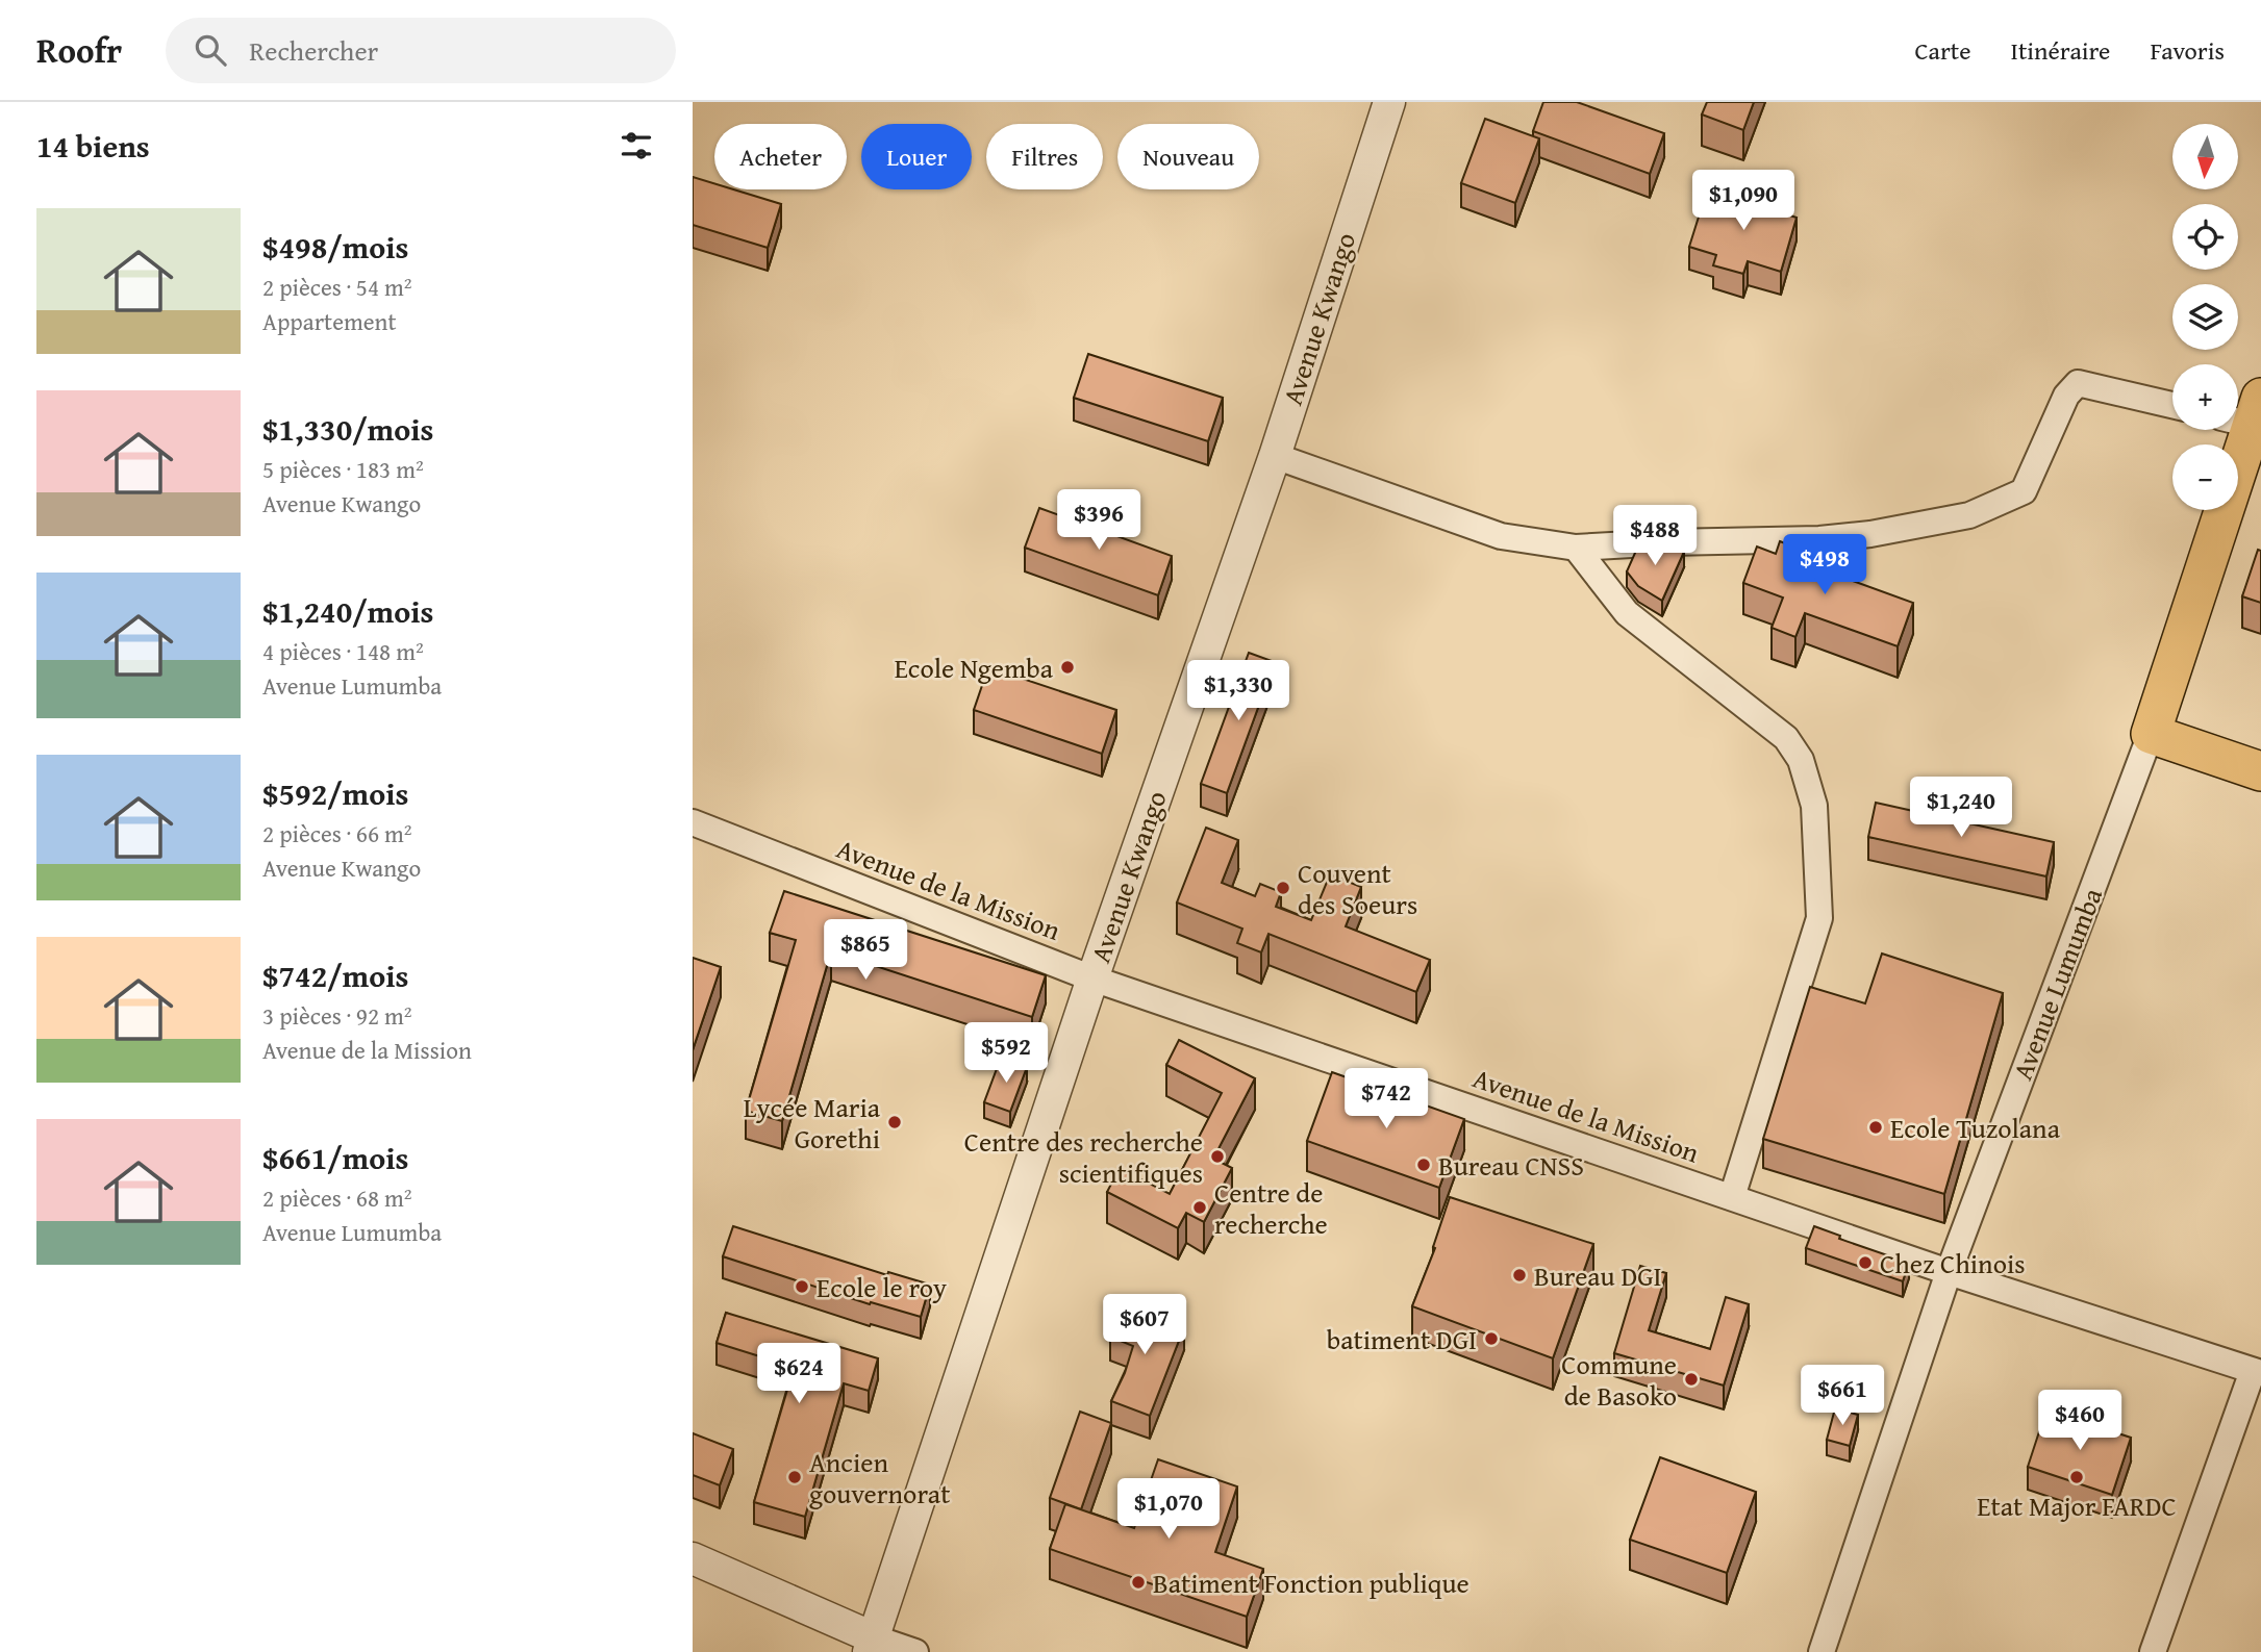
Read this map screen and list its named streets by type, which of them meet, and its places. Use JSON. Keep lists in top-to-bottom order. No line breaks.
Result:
{"streets":{"main road":["Avenue Lumumba"],"street":["Avenue Kwango","Avenue de la Mission"]},"crossings":[["Avenue Kwango","Avenue de la Mission"],["Avenue de la Mission","Avenue Lumumba"]],"places":["Ecole Ngemba","Couvent des Soeurs","Lycée Maria Gorethi","Ecole Tuzolana","Centre des recherche scientifiques","Bureau CNSS","Centre de recherche","Chez Chinois","Bureau DGI","Ecole le roy","batiment DGI","Commune de Basoko","Ancien gouvernorat","Etat Major FARDC","Batiment Fonction publique"],"north":"bottom","page":{"header":"Roofr","search":"Rechercher","nav":["Carte","Itinéraire","Favoris"],"heading":"14 biens","map_buttons":["+","−"],"chip":["Acheter","Louer","Filtres","Nouveau"],"price":["$1,090","$396","$488","$498","$1,330","$1,240","$865","$592","$742","$607","$624","$661","$460","$1,070"],"list":[{"name":"$498/mois","note":"2 pièces · 54 m² · Appartement"},{"name":"$1,330/mois","note":"5 pièces · 183 m² · Avenue Kwango"},{"name":"$1,240/mois","note":"4 pièces · 148 m² · Avenue Lumumba"},{"name":"$592/mois","note":"2 pièces · 66 m² · Avenue Kwango"},{"name":"$742/mois","note":"3 pièces · 92 m² · Avenue de la Mission"},{"name":"$661/mois","note":"2 pièces · 68 m² · Avenue Lumumba"}]}}
